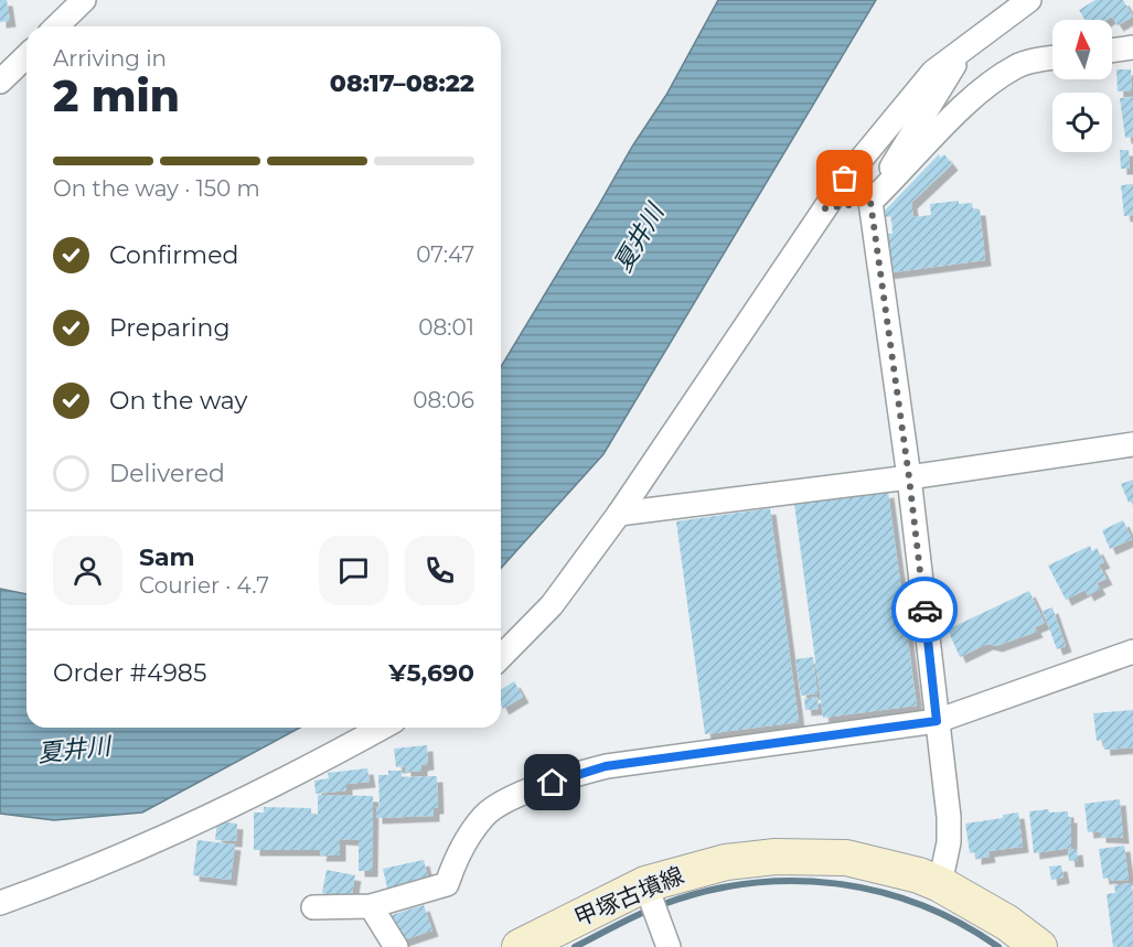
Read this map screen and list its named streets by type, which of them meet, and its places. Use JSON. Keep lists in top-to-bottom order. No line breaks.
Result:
{"streets":{"main road":["甲塚古墳線"]},"water":["夏井川"],"north":"top","page":{"heading":["2 min","Arriving in","08:17–08:22"],"panel":["Sam","Courier · 4.7","Order #4985","¥5,690"],"bar":"On the way · 150 m","list":[["Confirmed","07:47"],["Preparing","08:01"],["On the way","08:06"],"Delivered"]}}
